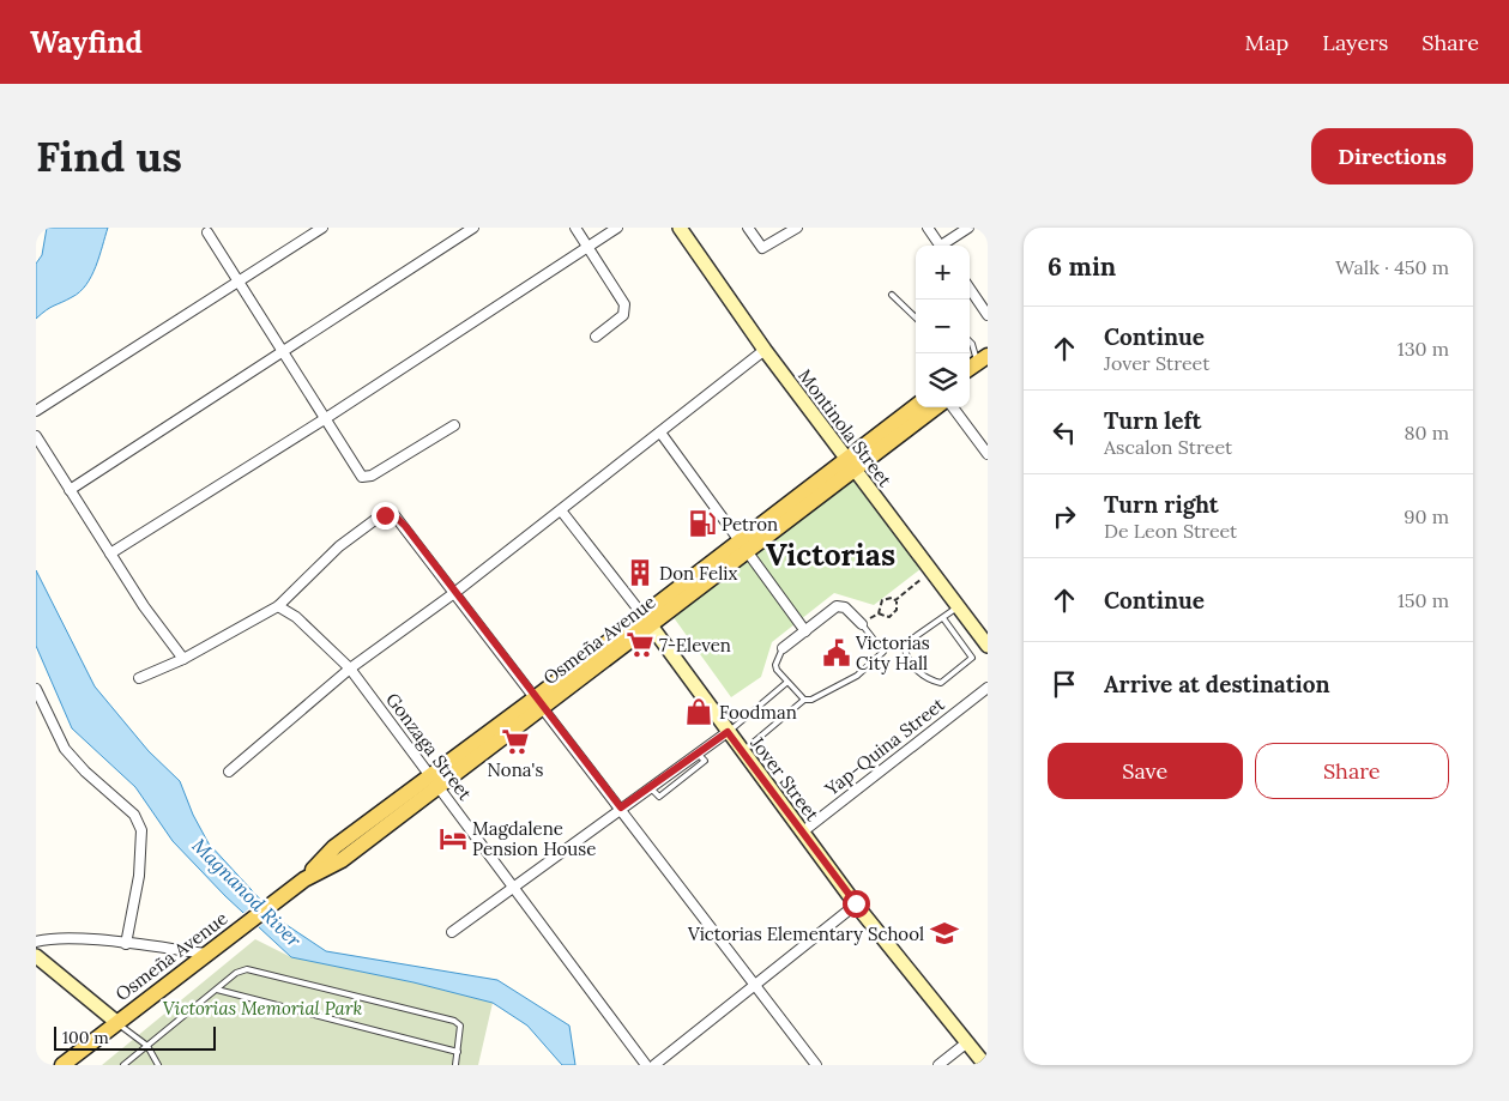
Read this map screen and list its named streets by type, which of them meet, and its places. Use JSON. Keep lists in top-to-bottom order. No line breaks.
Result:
{"streets":{"main road":["Osmeña Avenue"],"street":["Montinola Street","Gonzaga Street","Yap-Quina Street","Jover Street"]},"crossings":[["Montinola Street","Osmeña Avenue"],["Osmeña Avenue","Gonzaga Street"],["Osmeña Avenue","Jover Street"],["Yap-Quina Street","Jover Street"]],"districts":["Victorias"],"water":["Magnanod River"],"parks":["Victorias Memorial Park"],"places":{"fuel station":["Petron"],"building":["Don Felix"],"supermarket":["7-Eleven","Nona's"],"public building":["Victorias City Hall"],"shop":["Foodman"],"hotel":["Magdalene Pension House"],"school or university":["Victorias Elementary School"]},"scale_bar":"100 m","page":{"header":"Wayfind","nav":["Map","Layers","Share"],"buttons":["Directions",["Save","Share"]],"title":"Find us","heading":["6 min","Walk · 450 m"],"map_buttons":["+","−"],"list":[["Continue","Jover Street","130 m"],["Turn left","Ascalon Street","80 m"],["Turn right","De Leon Street","90 m"],["Continue","150 m"],"Arrive at destination"],"scale":"100 m"}}
